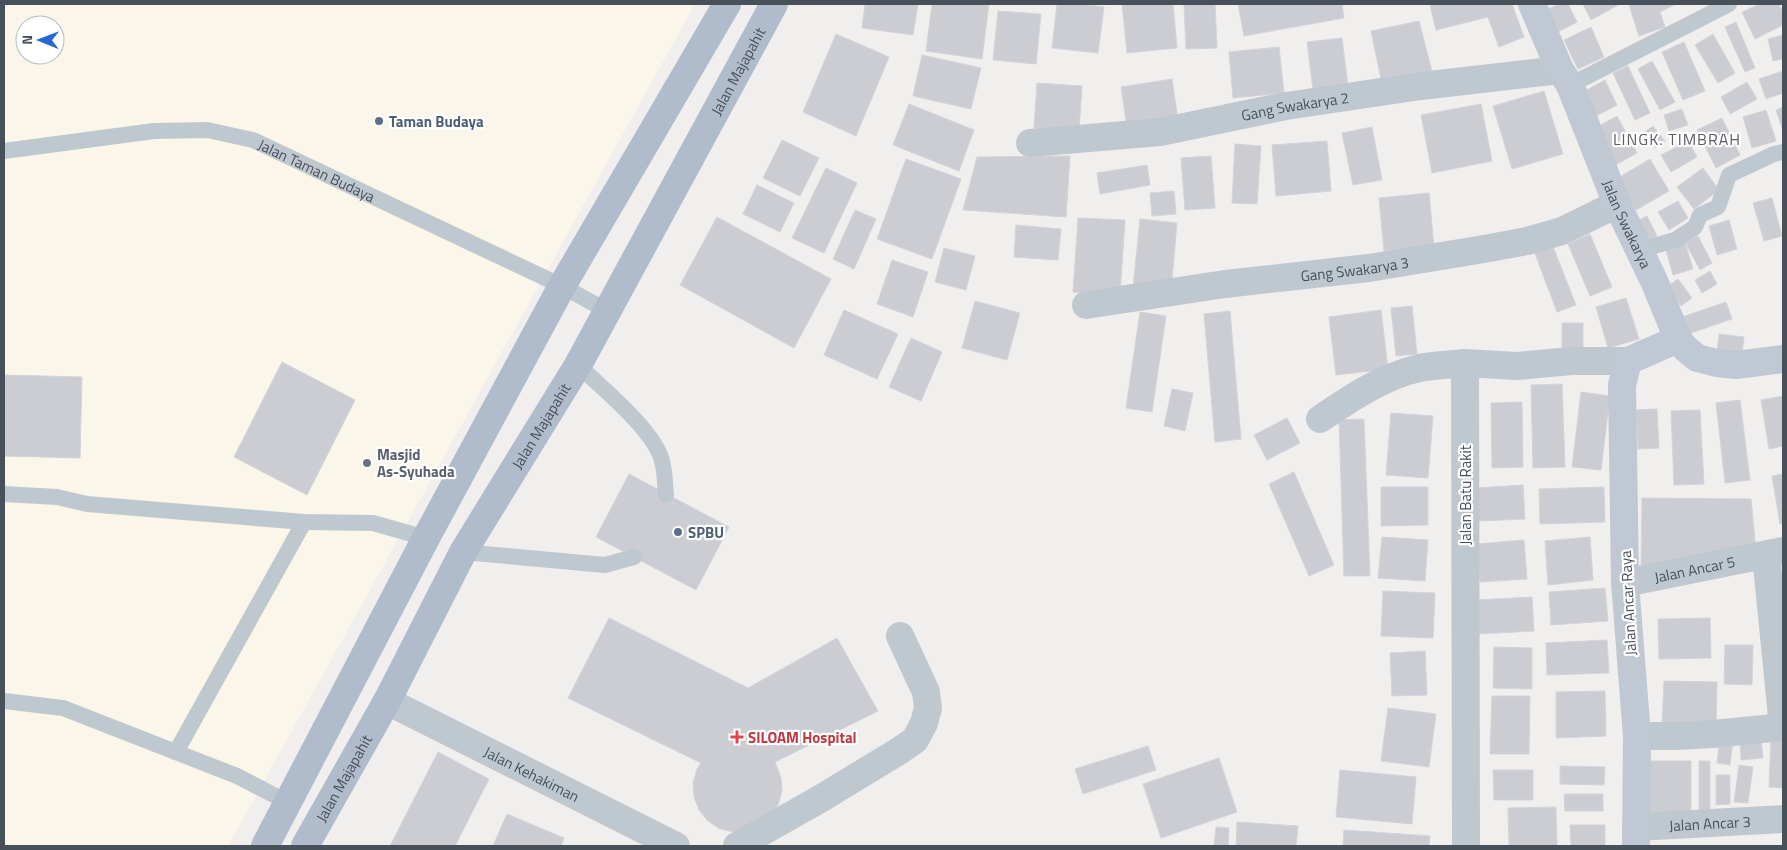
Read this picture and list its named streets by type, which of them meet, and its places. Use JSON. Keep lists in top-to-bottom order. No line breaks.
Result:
{"streets":{"main road":["Jalan Majapahit"],"street":["Gang Swakarya 2","Jalan Swakarya","Gang Swakarya 3","Jalan Batu Rakit","Jalan Ancar 5","Jalan Ancar Raya","Jalan Kehakiman","Jalan Ancar 3"],"lane":["Jalan Taman Budaya"]},"crossings":[["Jalan Majapahit","Jalan Taman Budaya"],["Jalan Majapahit","Jalan Kehakiman"],["Gang Swakarya 2","Jalan Swakarya"],["Jalan Swakarya","Gang Swakarya 3"],["Jalan Ancar 5","Jalan Ancar Raya"],["Jalan Ancar Raya","Jalan Ancar 3"]],"districts":["LINGK. TIMBRAH"],"places":{"other":["Taman Budaya","Masjid As-Syuhada","SPBU"],"health":["SILOAM Hospital"]},"north":"left"}
